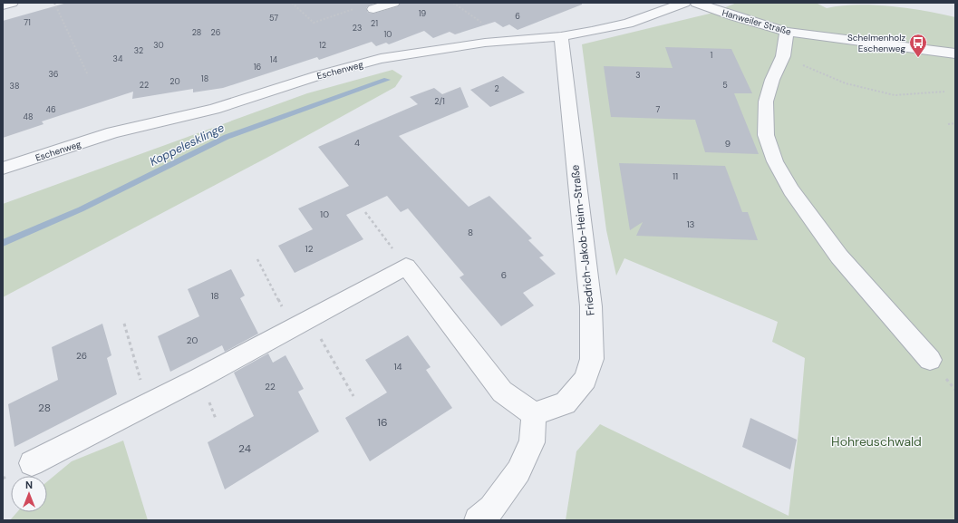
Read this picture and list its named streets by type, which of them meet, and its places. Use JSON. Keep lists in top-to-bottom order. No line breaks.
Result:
{"streets":{"street":["Hanweiler Straße","Eschenweg","Friedrich-Jakob-Heim-Straße"]},"crossings":[["Eschenweg","Friedrich-Jakob-Heim-Straße"]],"water":["Koppelesklinge"],"parks":["Hohreuschwald"],"places":{"bus stop":["Schelmenholz Eschenweg"]},"house_numbers":["19","6","57","71","21","23","28","26","10","30","12","32","1","34","14","16","36","3","18","20","22","5","38","2","2/1","46","7","48","4","9","11","10","13","8","12","6","18","20","26","14","22","28","16","24"],"north":"top"}
